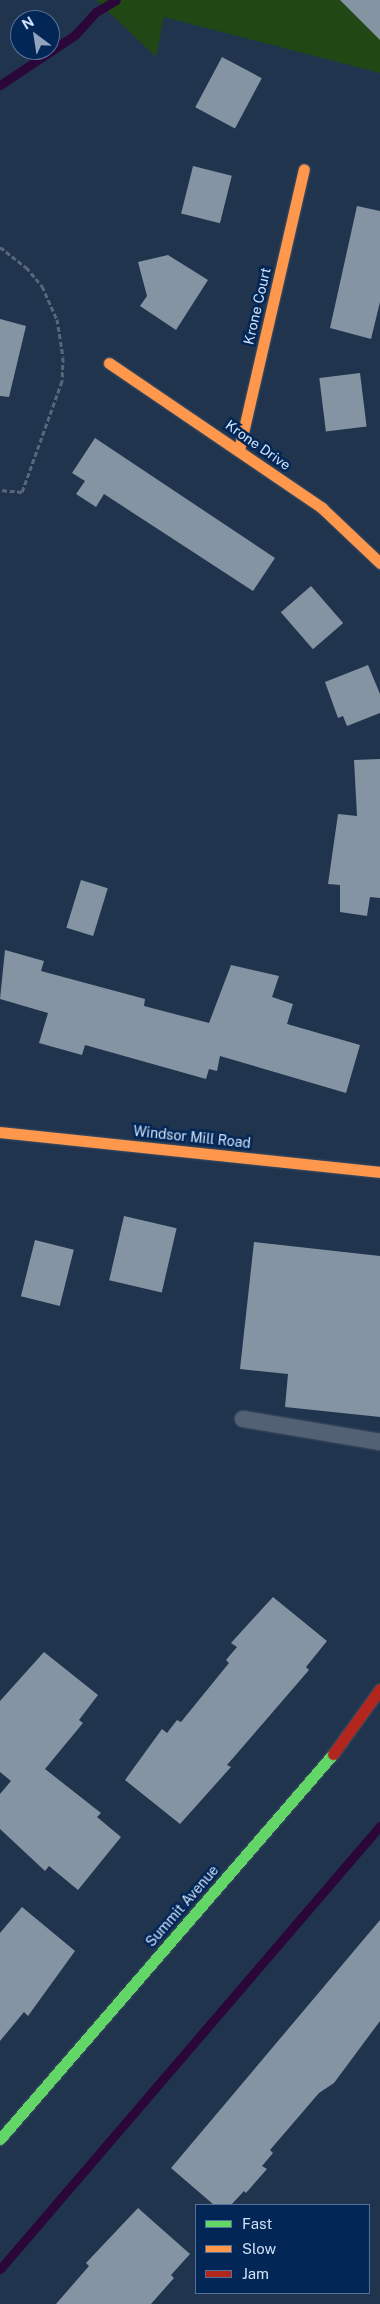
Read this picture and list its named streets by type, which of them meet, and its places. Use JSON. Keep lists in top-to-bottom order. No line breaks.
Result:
{"streets":{"street":["Krone Court","Krone Drive","Windsor Mill Road","Summit Avenue"]},"crossings":[["Krone Court","Krone Drive"]],"legend":["Fast","Slow","Jam"],"north":"top left"}
